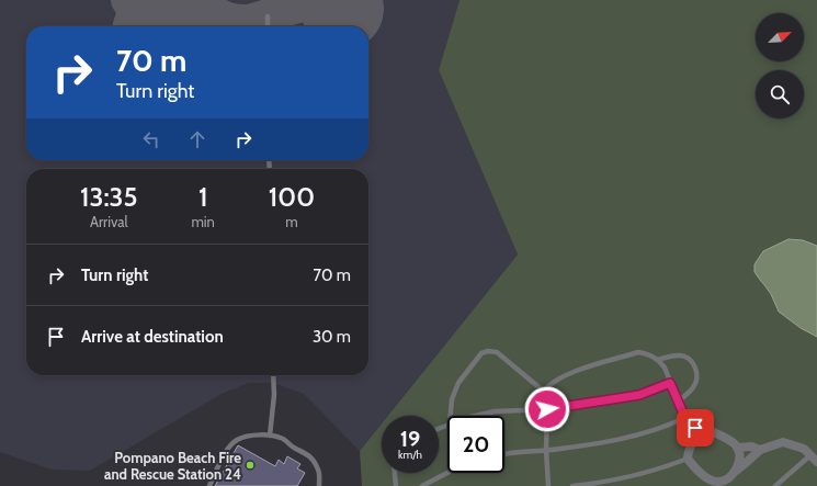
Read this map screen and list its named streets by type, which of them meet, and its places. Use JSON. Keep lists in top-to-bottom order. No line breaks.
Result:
{"places":["Pompano Beach Fire and Rescue Station 24"],"north":"top right","page":{"turn":["70 m","Turn right"],"eta":["13:35","Arrival","1","min","100","m"],"list":[{"name":"Turn right","value":"70 m"},{"name":"Arrive at destination","value":"30 m"}],"speed":"19 km/h","limit":"20"}}
